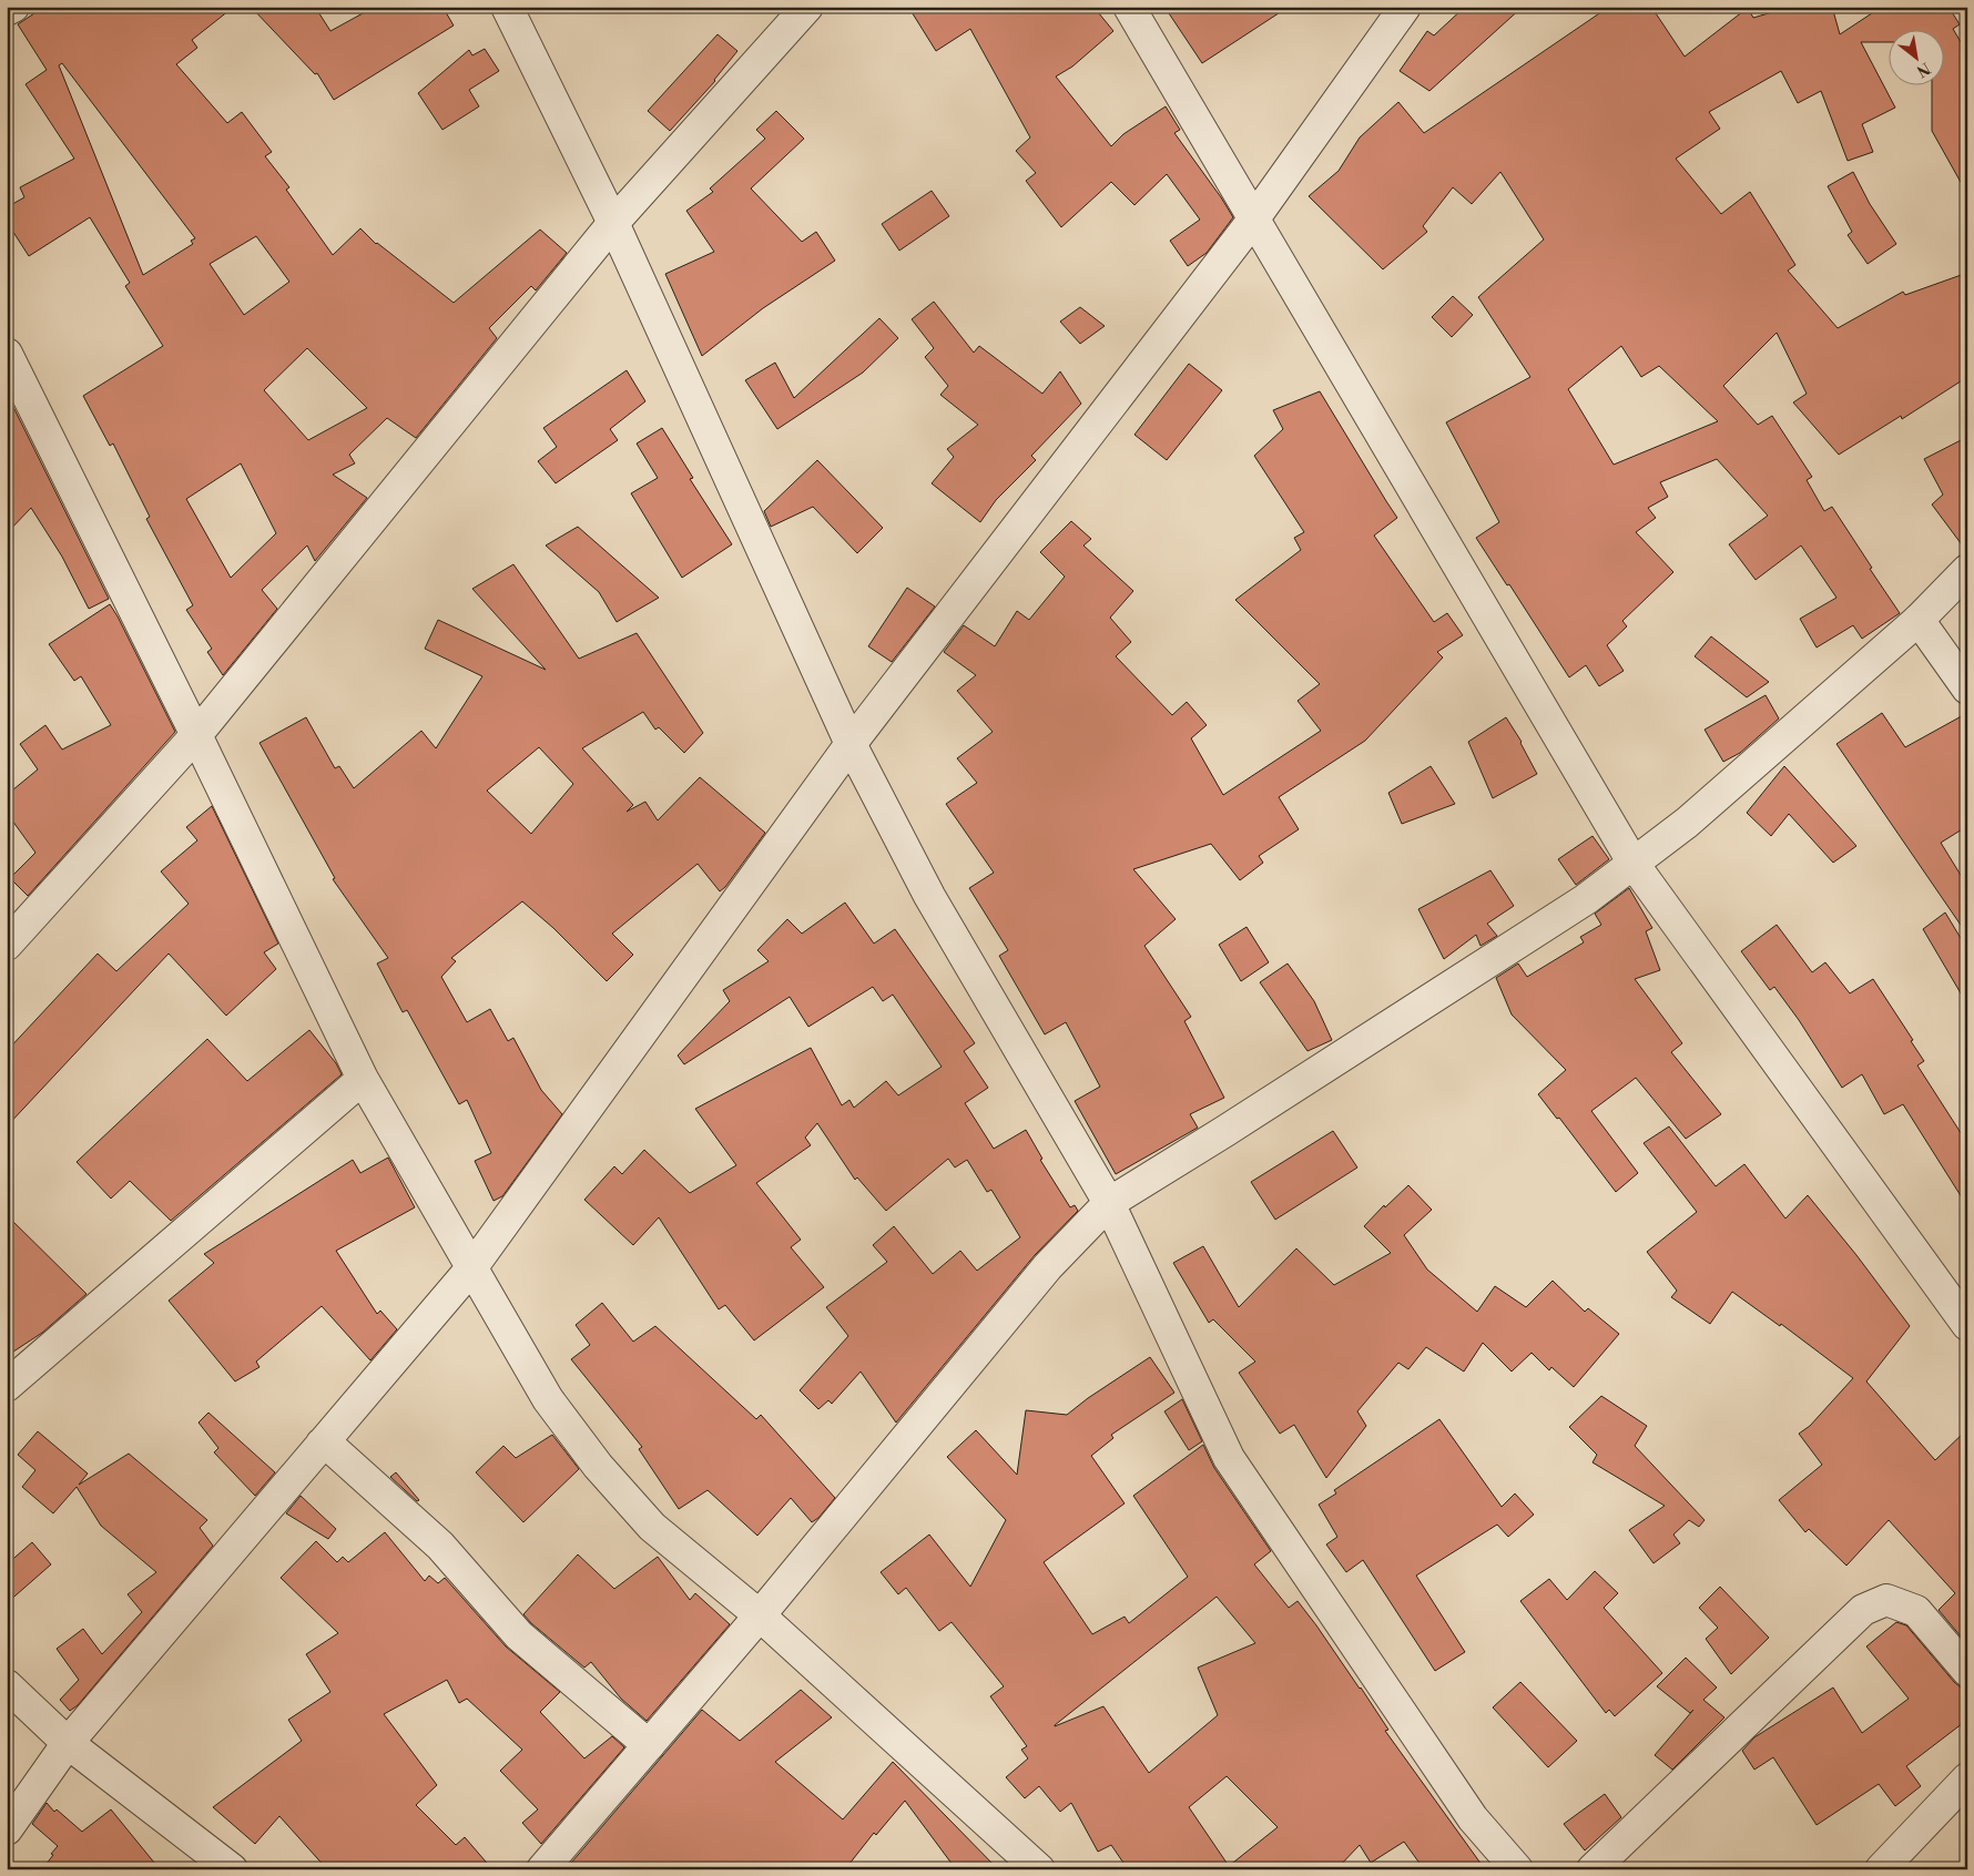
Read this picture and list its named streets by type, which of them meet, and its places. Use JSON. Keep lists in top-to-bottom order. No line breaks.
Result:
{"north":"bottom right"}
